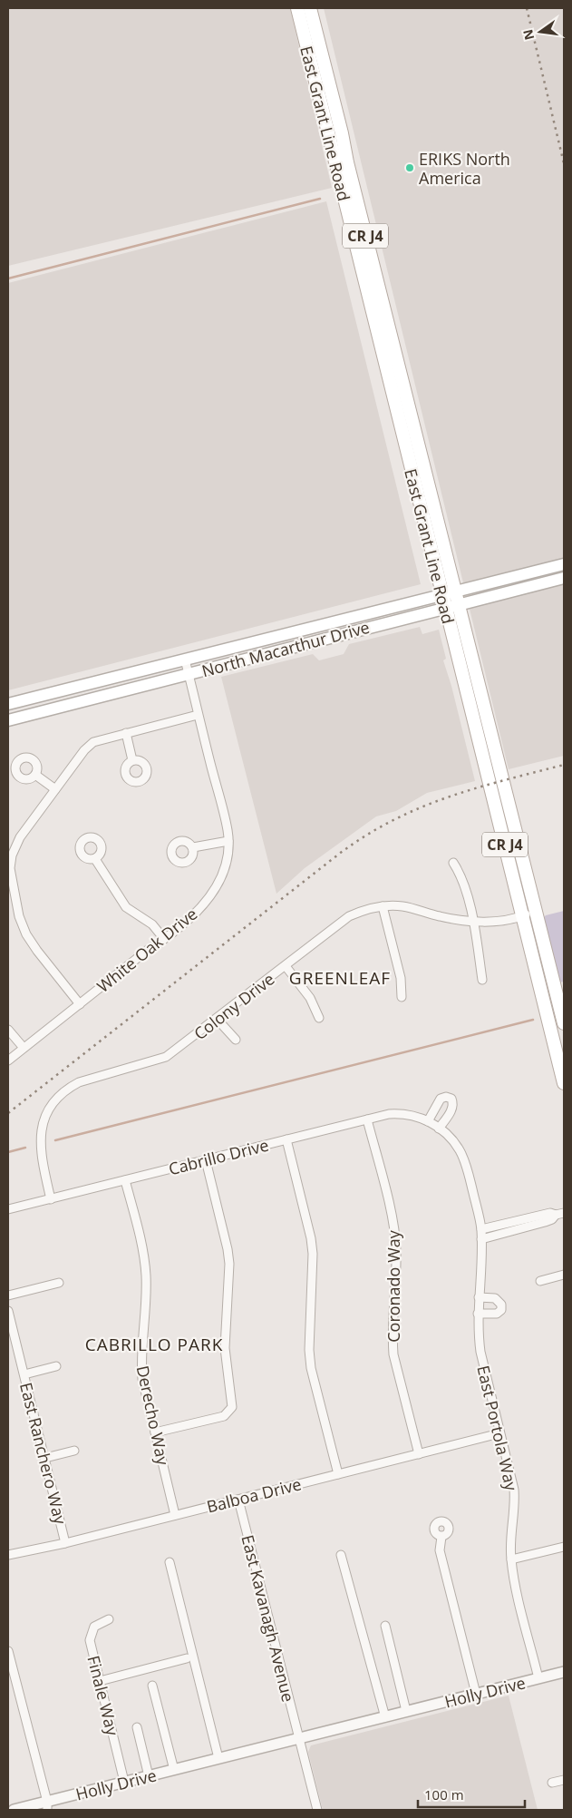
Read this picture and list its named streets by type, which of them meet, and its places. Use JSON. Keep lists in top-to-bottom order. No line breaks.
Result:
{"streets":{"main road":["East Grant Line Road","CR J4","North Macarthur Drive"],"street":["White Oak Drive","Colony Drive","Cabrillo Drive","Coronado Way","Derecho Way","East Portola Way","East Ranchero Way","Balboa Drive","East Kavanagh Avenue","Holly Drive","Finale Way"]},"crossings":[["East Grant Line Road","North Macarthur Drive"],["East Grant Line Road","Colony Drive"],["North Macarthur Drive","White Oak Drive"],["Colony Drive","Cabrillo Drive"],["Cabrillo Drive","Coronado Way"],["Cabrillo Drive","Derecho Way"],["Cabrillo Drive","East Portola Way"],["Coronado Way","Balboa Drive"],["Derecho Way","Balboa Drive"],["East Portola Way","Balboa Drive"],["East Portola Way","Holly Drive"],["East Ranchero Way","Balboa Drive"],["Balboa Drive","East Kavanagh Avenue"],["East Kavanagh Avenue","Holly Drive"],["Holly Drive","Finale Way"]],"districts":["GREENLEAF","CABRILLO PARK"],"places":["ERIKS North America"],"scale_bar":"100 m","north":"left"}
